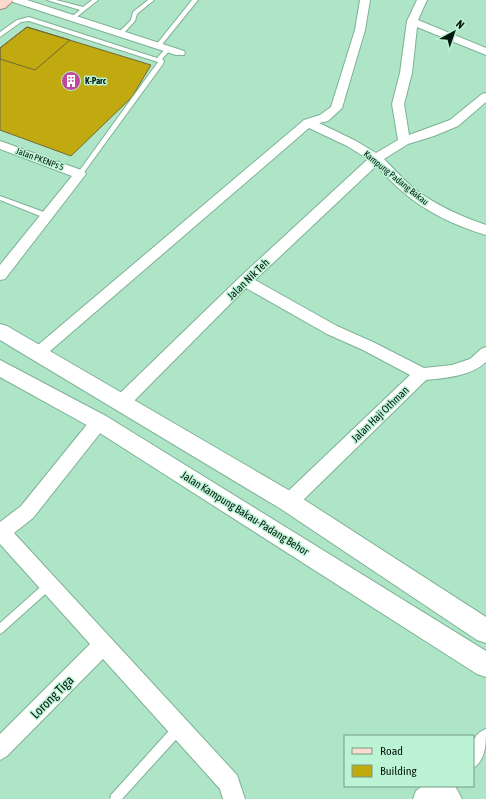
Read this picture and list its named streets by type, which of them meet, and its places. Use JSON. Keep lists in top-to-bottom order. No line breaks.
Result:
{"streets":{"street":["Jalan PKENPs 5","Kampung Padang Bakau","Jalan Nik Teh","Jalan Haji Othman","Jalan Kampung Bakau-Padang Behor","Lorong Tiga"]},"crossings":[["Kampung Padang Bakau","Jalan Nik Teh"]],"places":{"building":["K-Parc"]},"legend":["Road","Building"],"north":"top right"}
